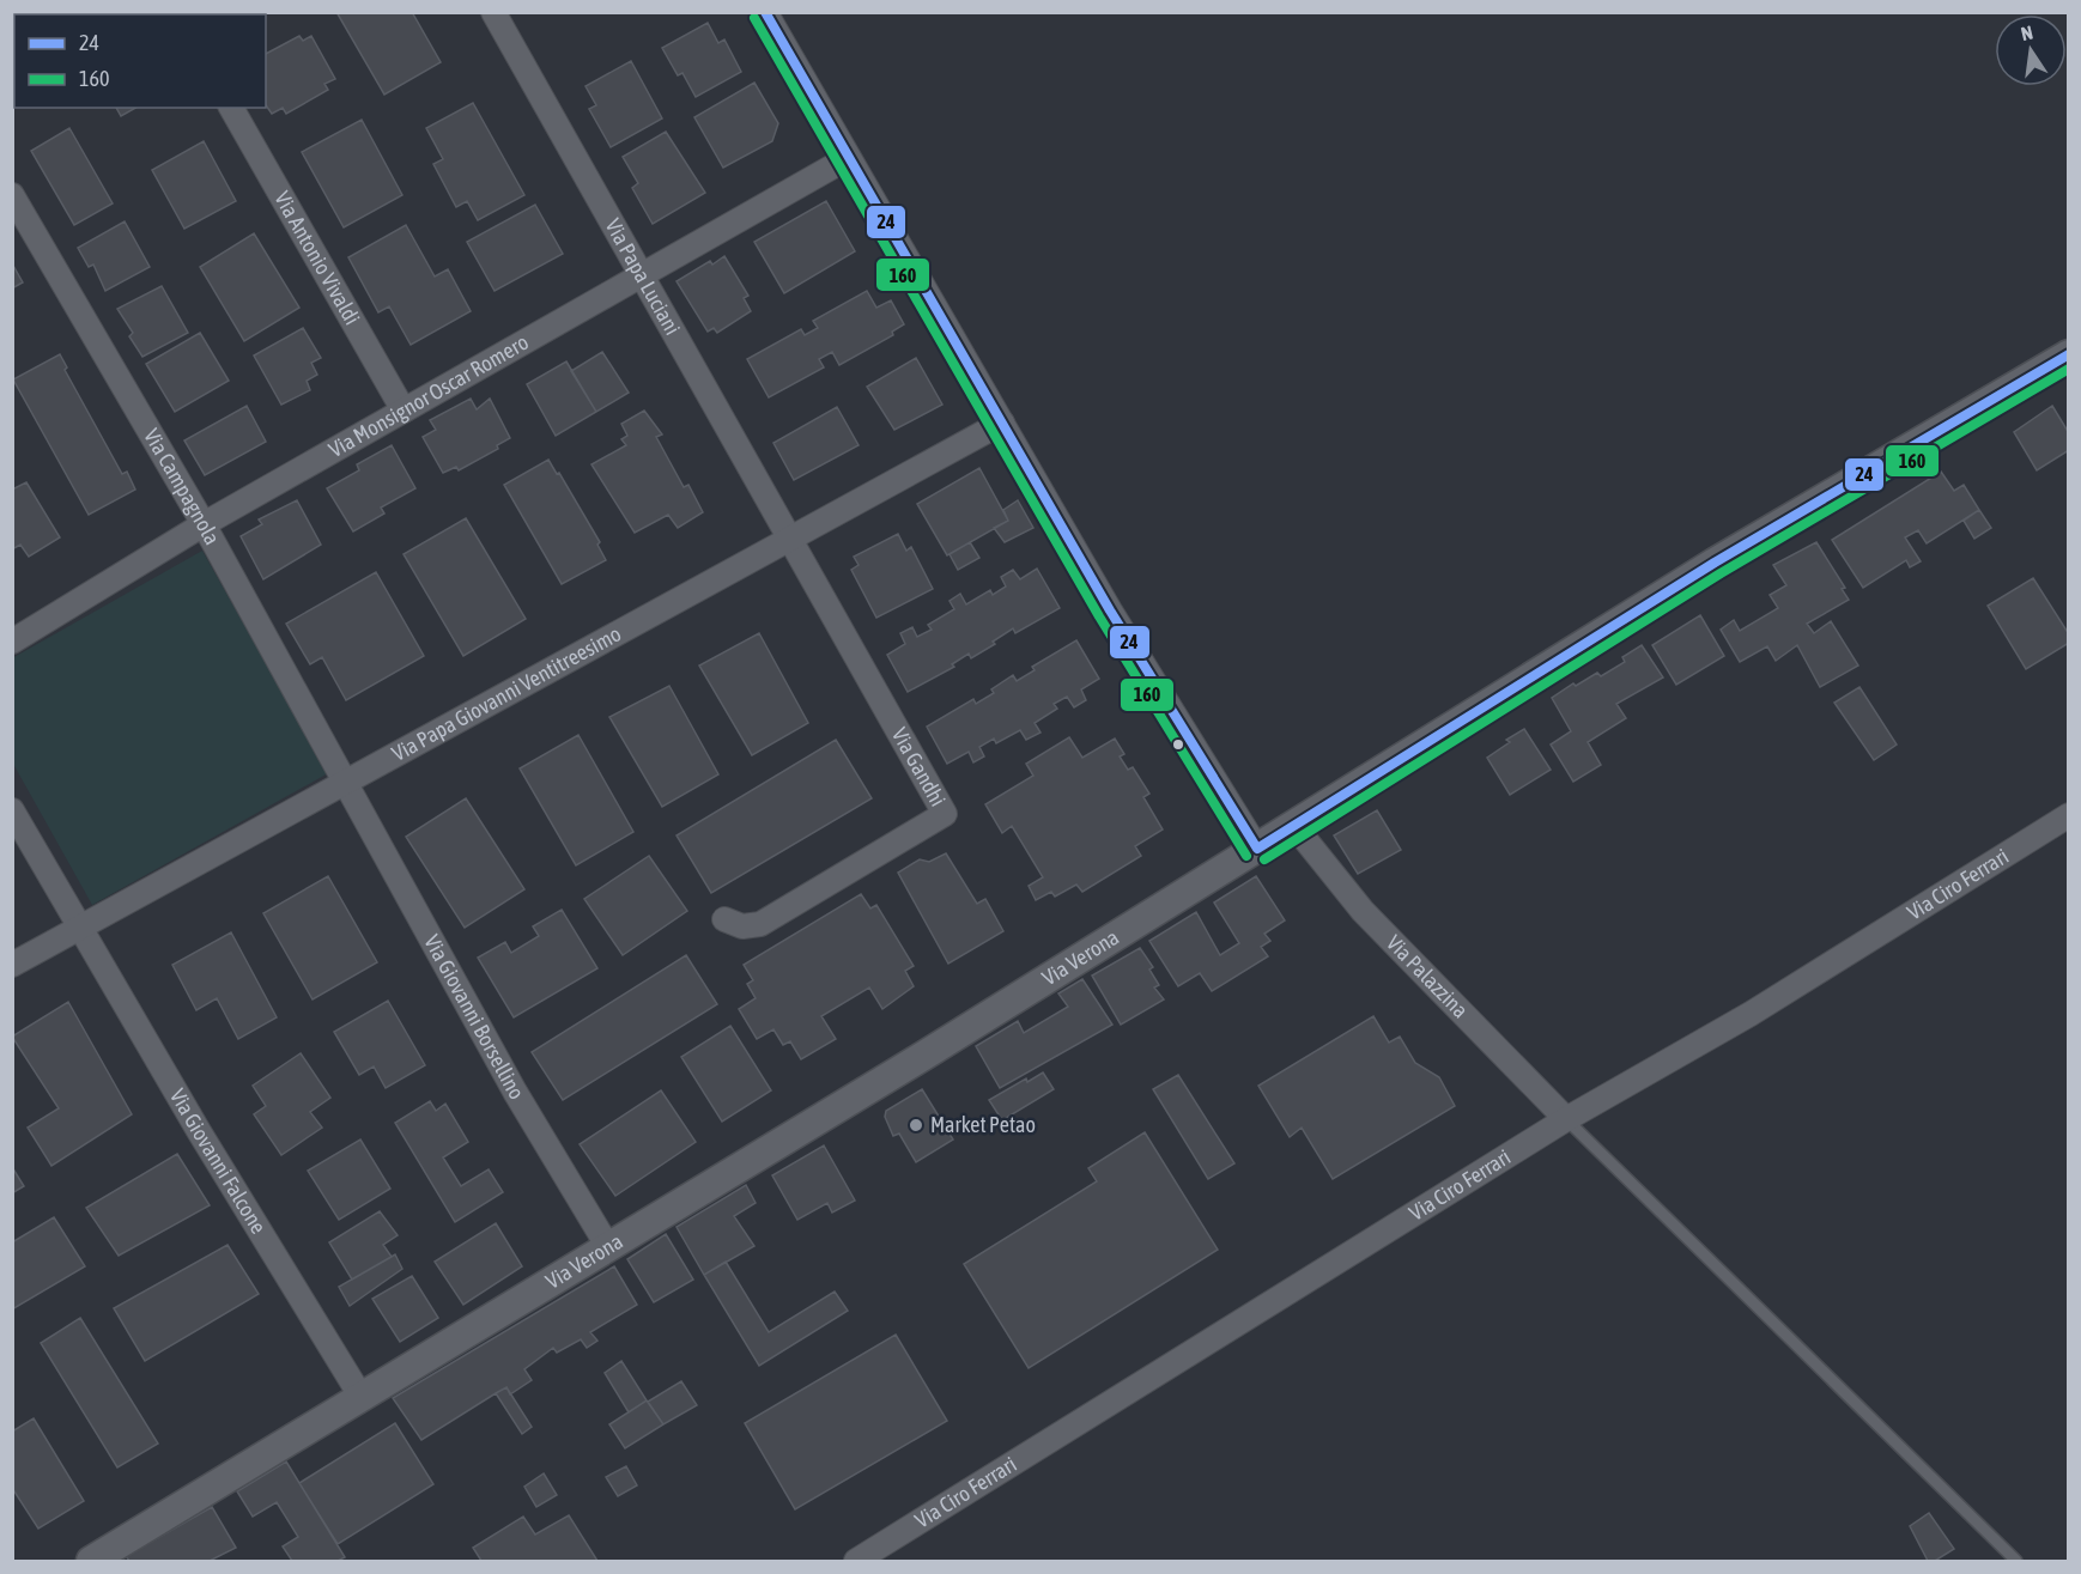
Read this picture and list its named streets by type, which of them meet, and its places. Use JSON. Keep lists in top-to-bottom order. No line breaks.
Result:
{"streets":{"street":["Via Antonio Vivaldi","Via Papa Luciani","Via Monsignor Oscar Romero","Via Campagnola","Via Papa Giovanni Ventitreesimo","Via Gandhi","Via Ciro Ferrari","Via Verona","Via Palazzina","Via Giovanni Borsellino","Via Giovanni Falcone"]},"crossings":[["Via Antonio Vivaldi","Via Monsignor Oscar Romero"],["Via Papa Luciani","Via Monsignor Oscar Romero"],["Via Papa Luciani","Via Papa Giovanni Ventitreesimo"],["Via Papa Luciani","Via Gandhi"],["Via Monsignor Oscar Romero","Via Campagnola"],["Via Campagnola","Via Papa Giovanni Ventitreesimo"],["Via Campagnola","Via Giovanni Borsellino"],["Via Papa Giovanni Ventitreesimo","Via Gandhi"],["Via Papa Giovanni Ventitreesimo","Via Giovanni Borsellino"],["Via Papa Giovanni Ventitreesimo","Via Giovanni Falcone"],["Via Ciro Ferrari","Via Palazzina"],["Via Verona","Via Palazzina"],["Via Verona","Via Giovanni Borsellino"],["Via Verona","Via Giovanni Falcone"]],"places":["Market Petao"],"lines":["transit line 24","transit line 160"],"legend":["24","160"],"north":"top"}
